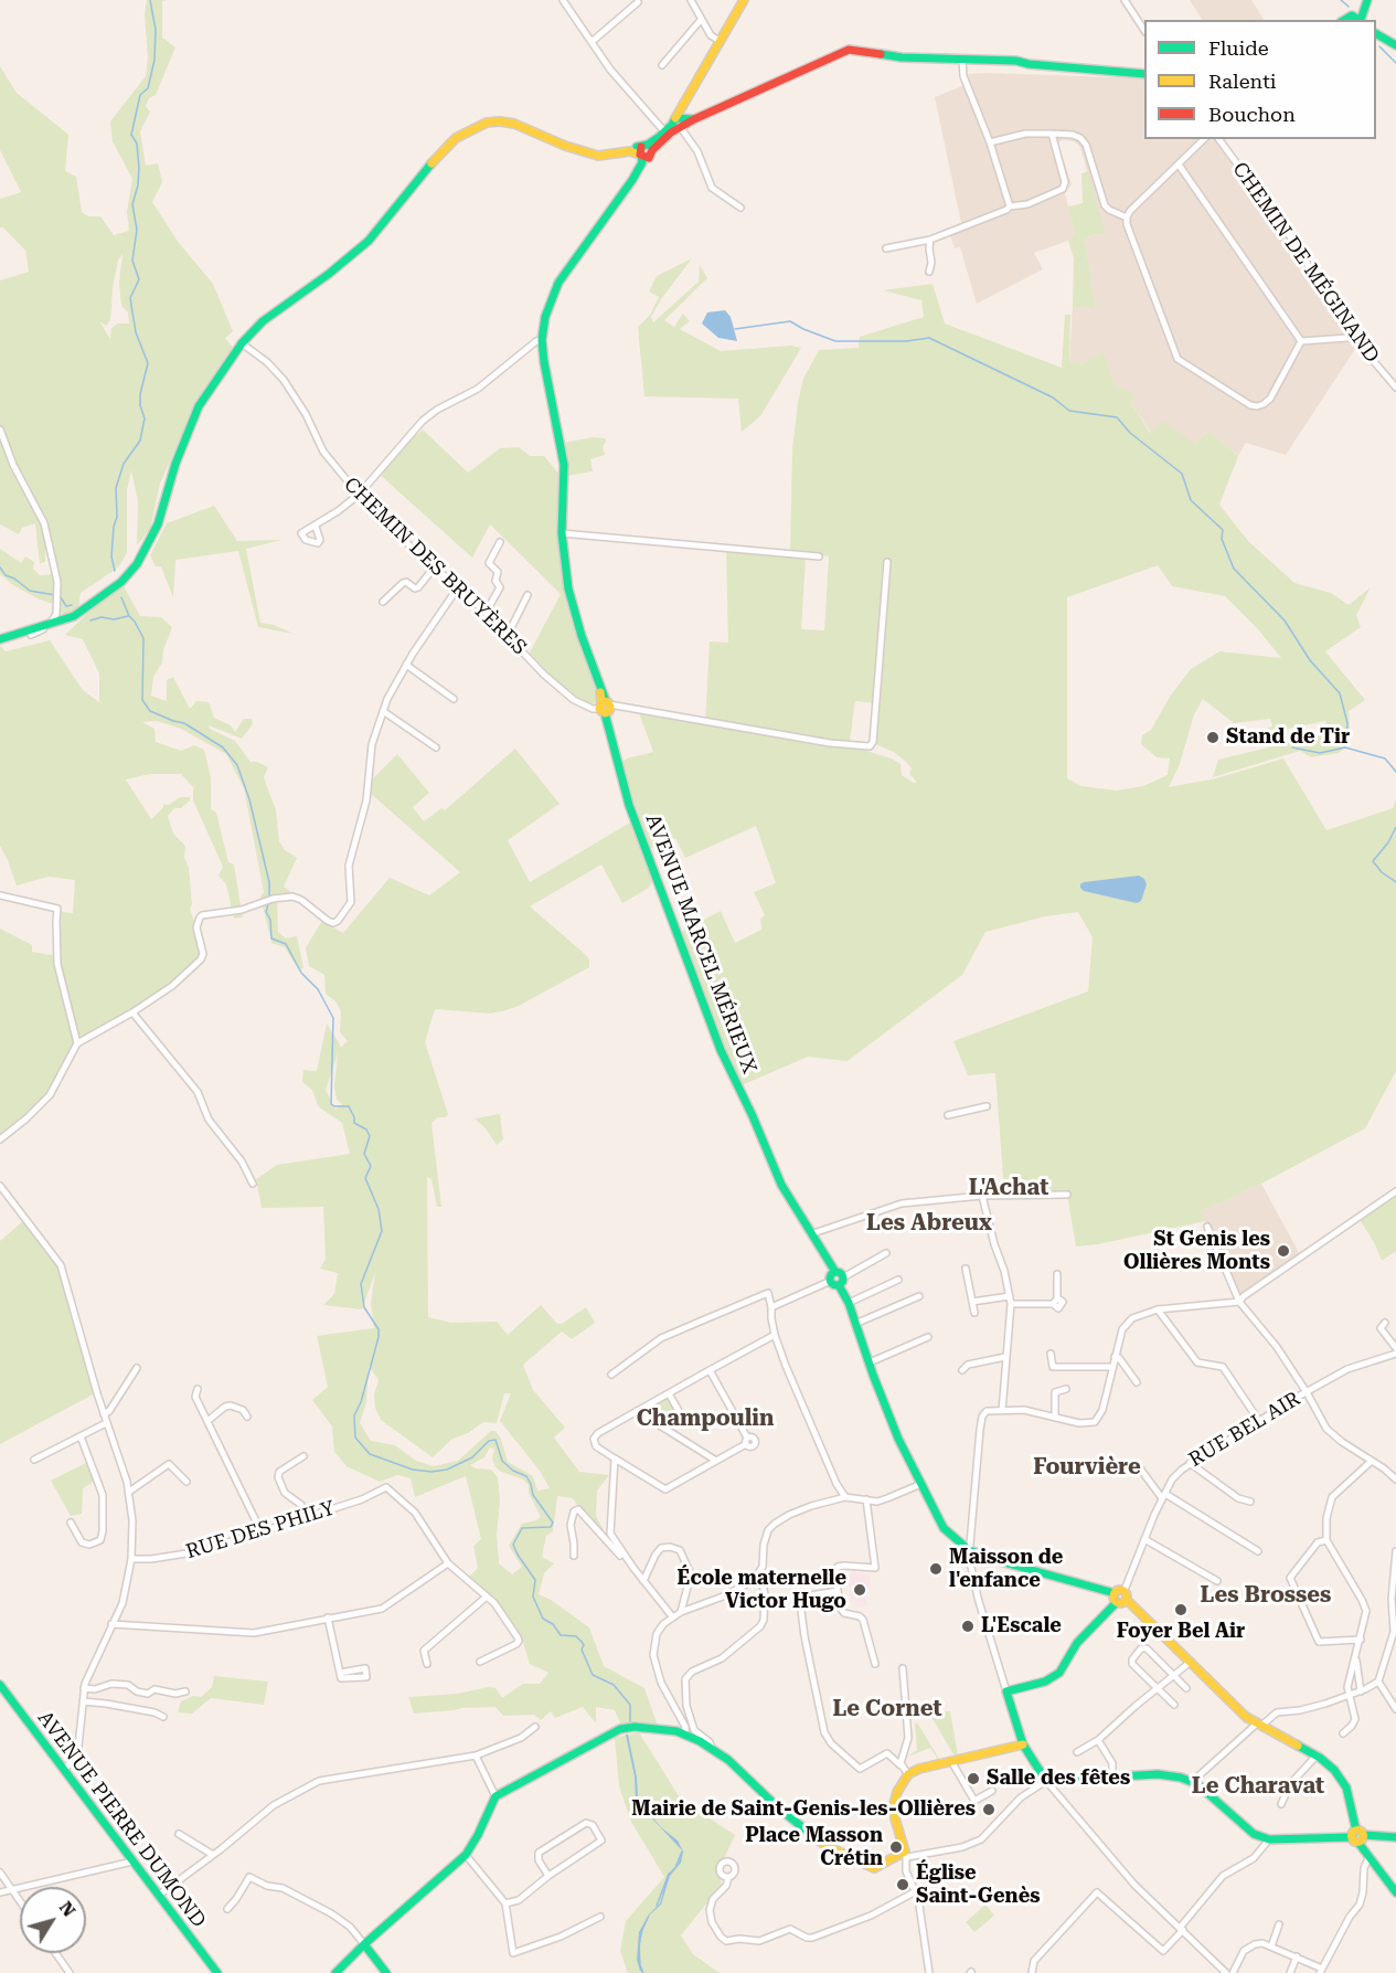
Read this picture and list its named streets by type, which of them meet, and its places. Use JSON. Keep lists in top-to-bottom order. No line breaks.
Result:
{"streets":{"main road":["AVENUE MARCEL MÉRIEUX","AVENUE PIERRE DUMOND"],"street":["CHEMIN DE MÉGINAND","CHEMIN DES BRUYÈRES","RUE BEL AIR","RUE DES PHILY"]},"crossings":[["CHEMIN DES BRUYÈRES","AVENUE MARCEL MÉRIEUX"],["AVENUE MARCEL MÉRIEUX","RUE BEL AIR"]],"districts":["L'Achat","Les Abreux","Champoulin","Fourvière","Les Brosses","Le Cornet","Le Charavat"],"places":["Stand de Tir","St Genis les Ollières Monts","Maisson de l'enfance","École maternelle Victor Hugo","Foyer Bel Air","L'Escale","Salle des fêtes","Mairie de Saint-Genis-les-Ollières","Place Masson Crétin","Église Saint-Genès"],"legend":["Fluide","Ralenti","Bouchon"],"north":"top right"}
